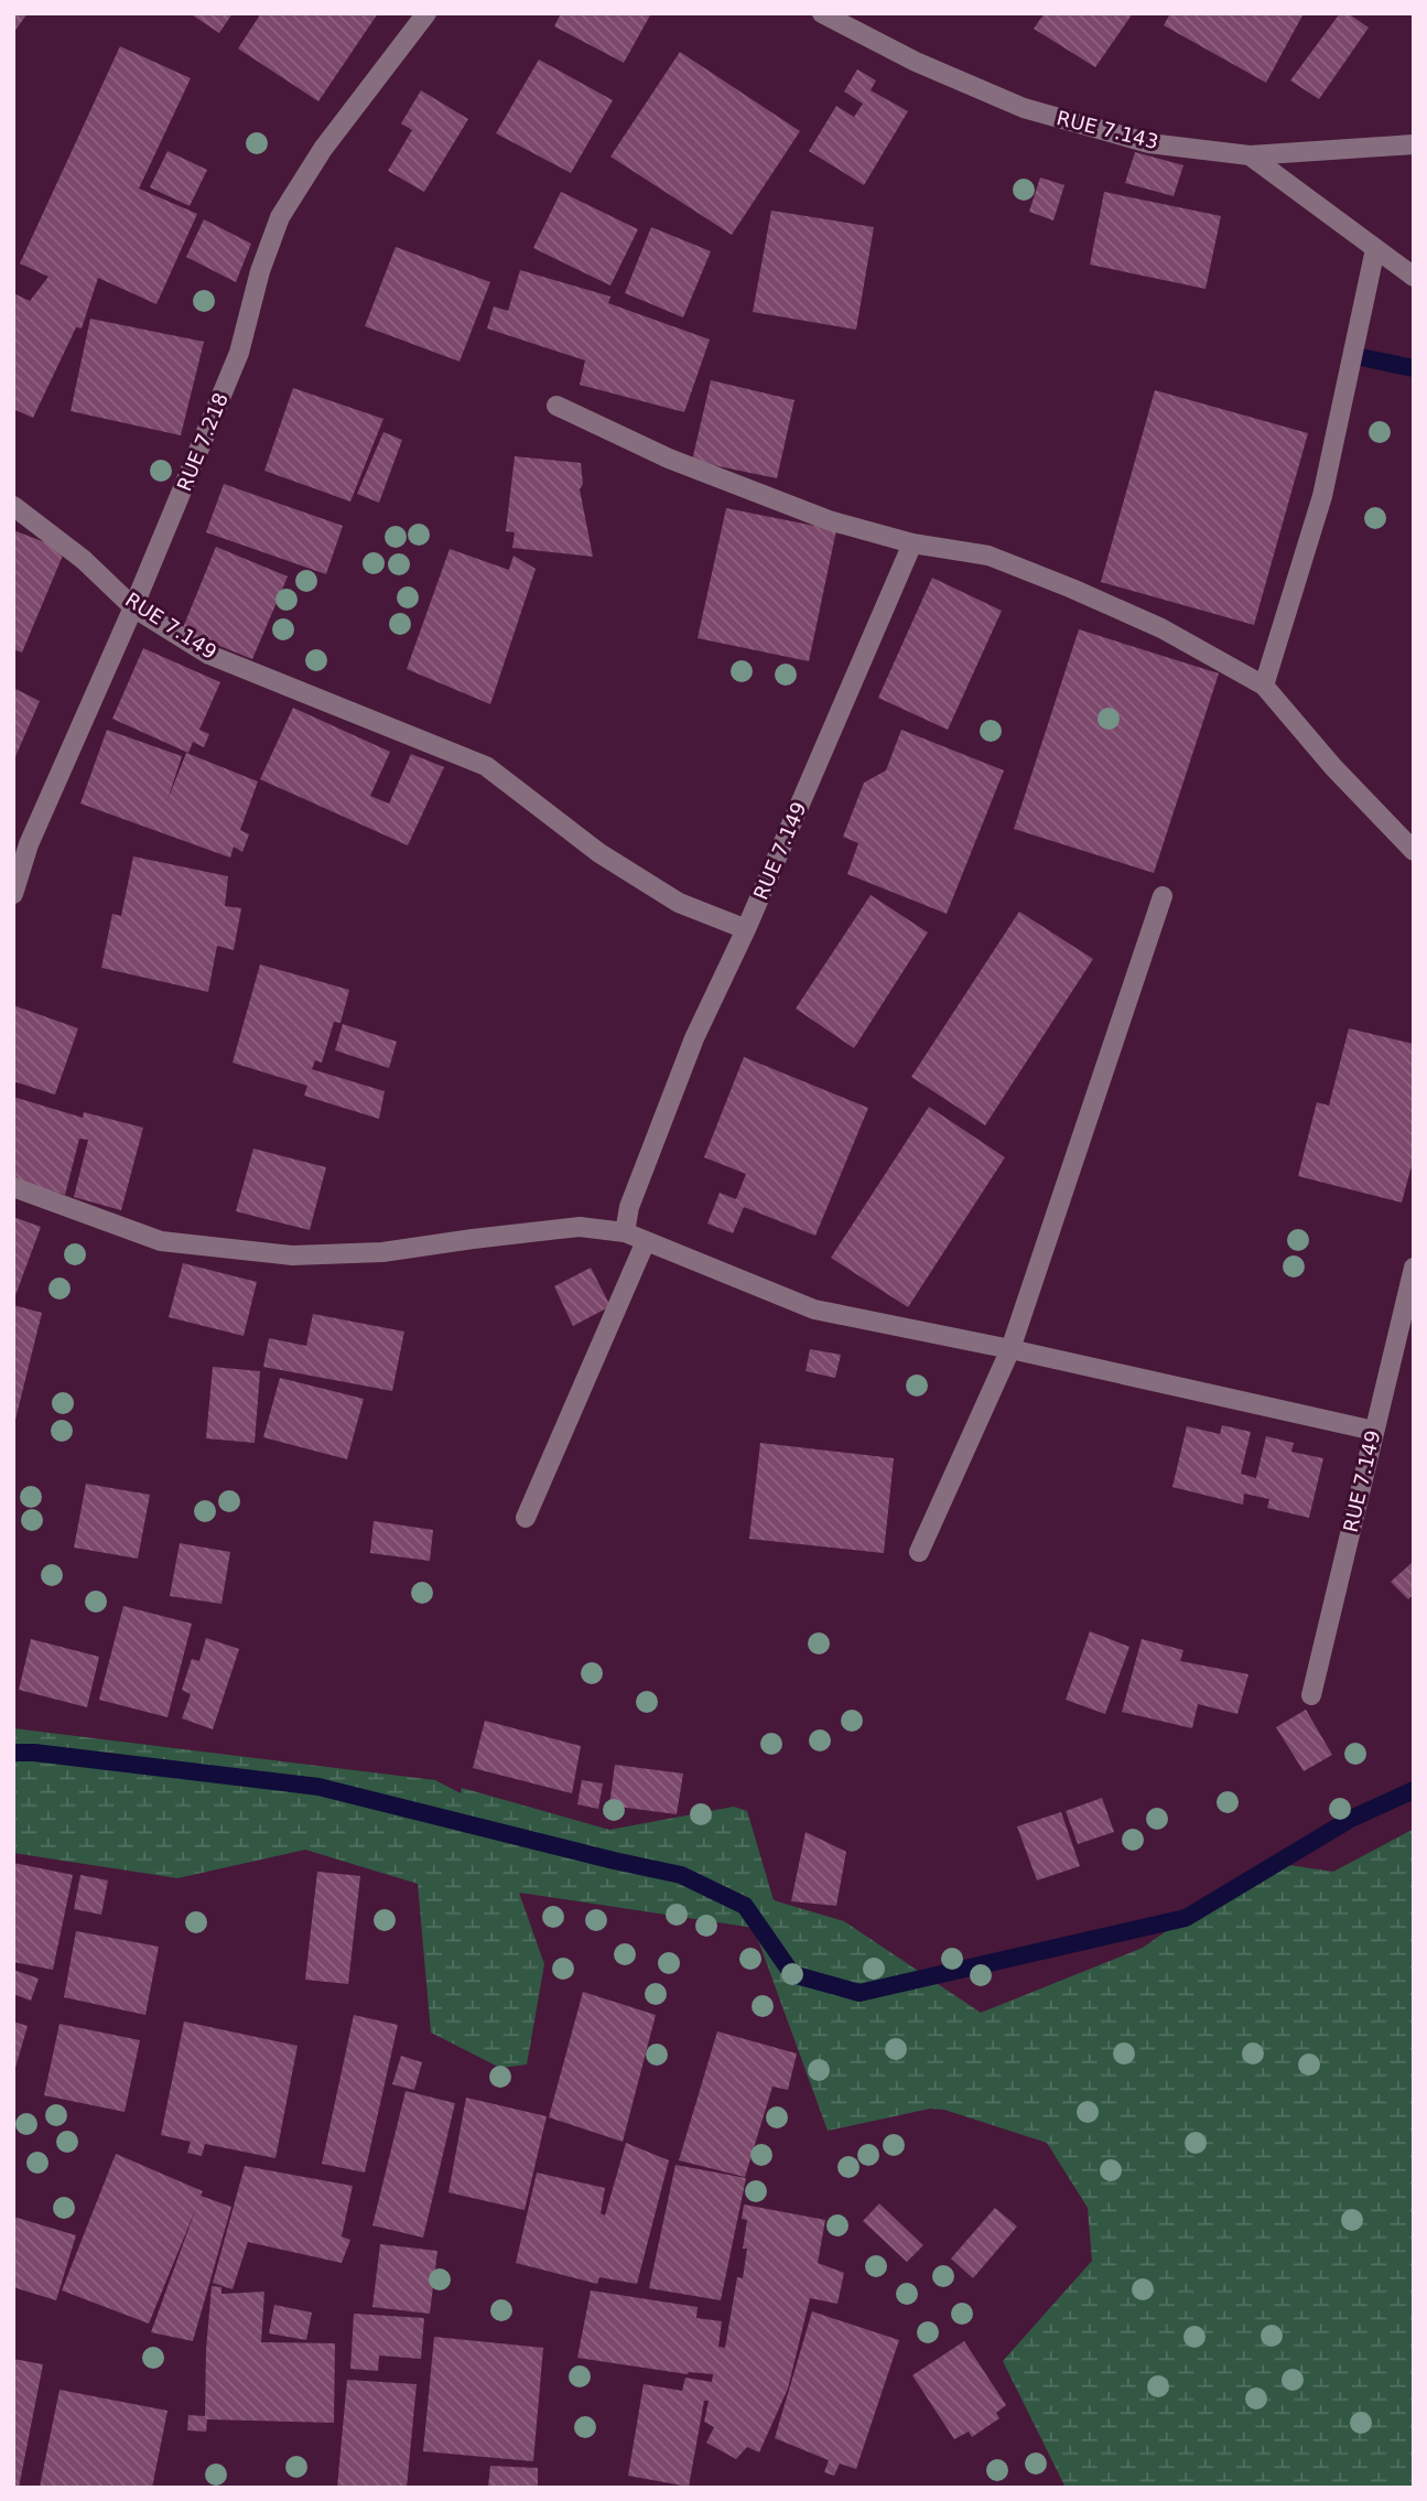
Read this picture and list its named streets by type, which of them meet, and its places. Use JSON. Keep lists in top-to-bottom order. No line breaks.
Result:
{"streets":{"street":["RUE 7.143","RUE 7.218","RUE 7.149"]},"crossings":[["RUE 7.218","RUE 7.149"]]}
